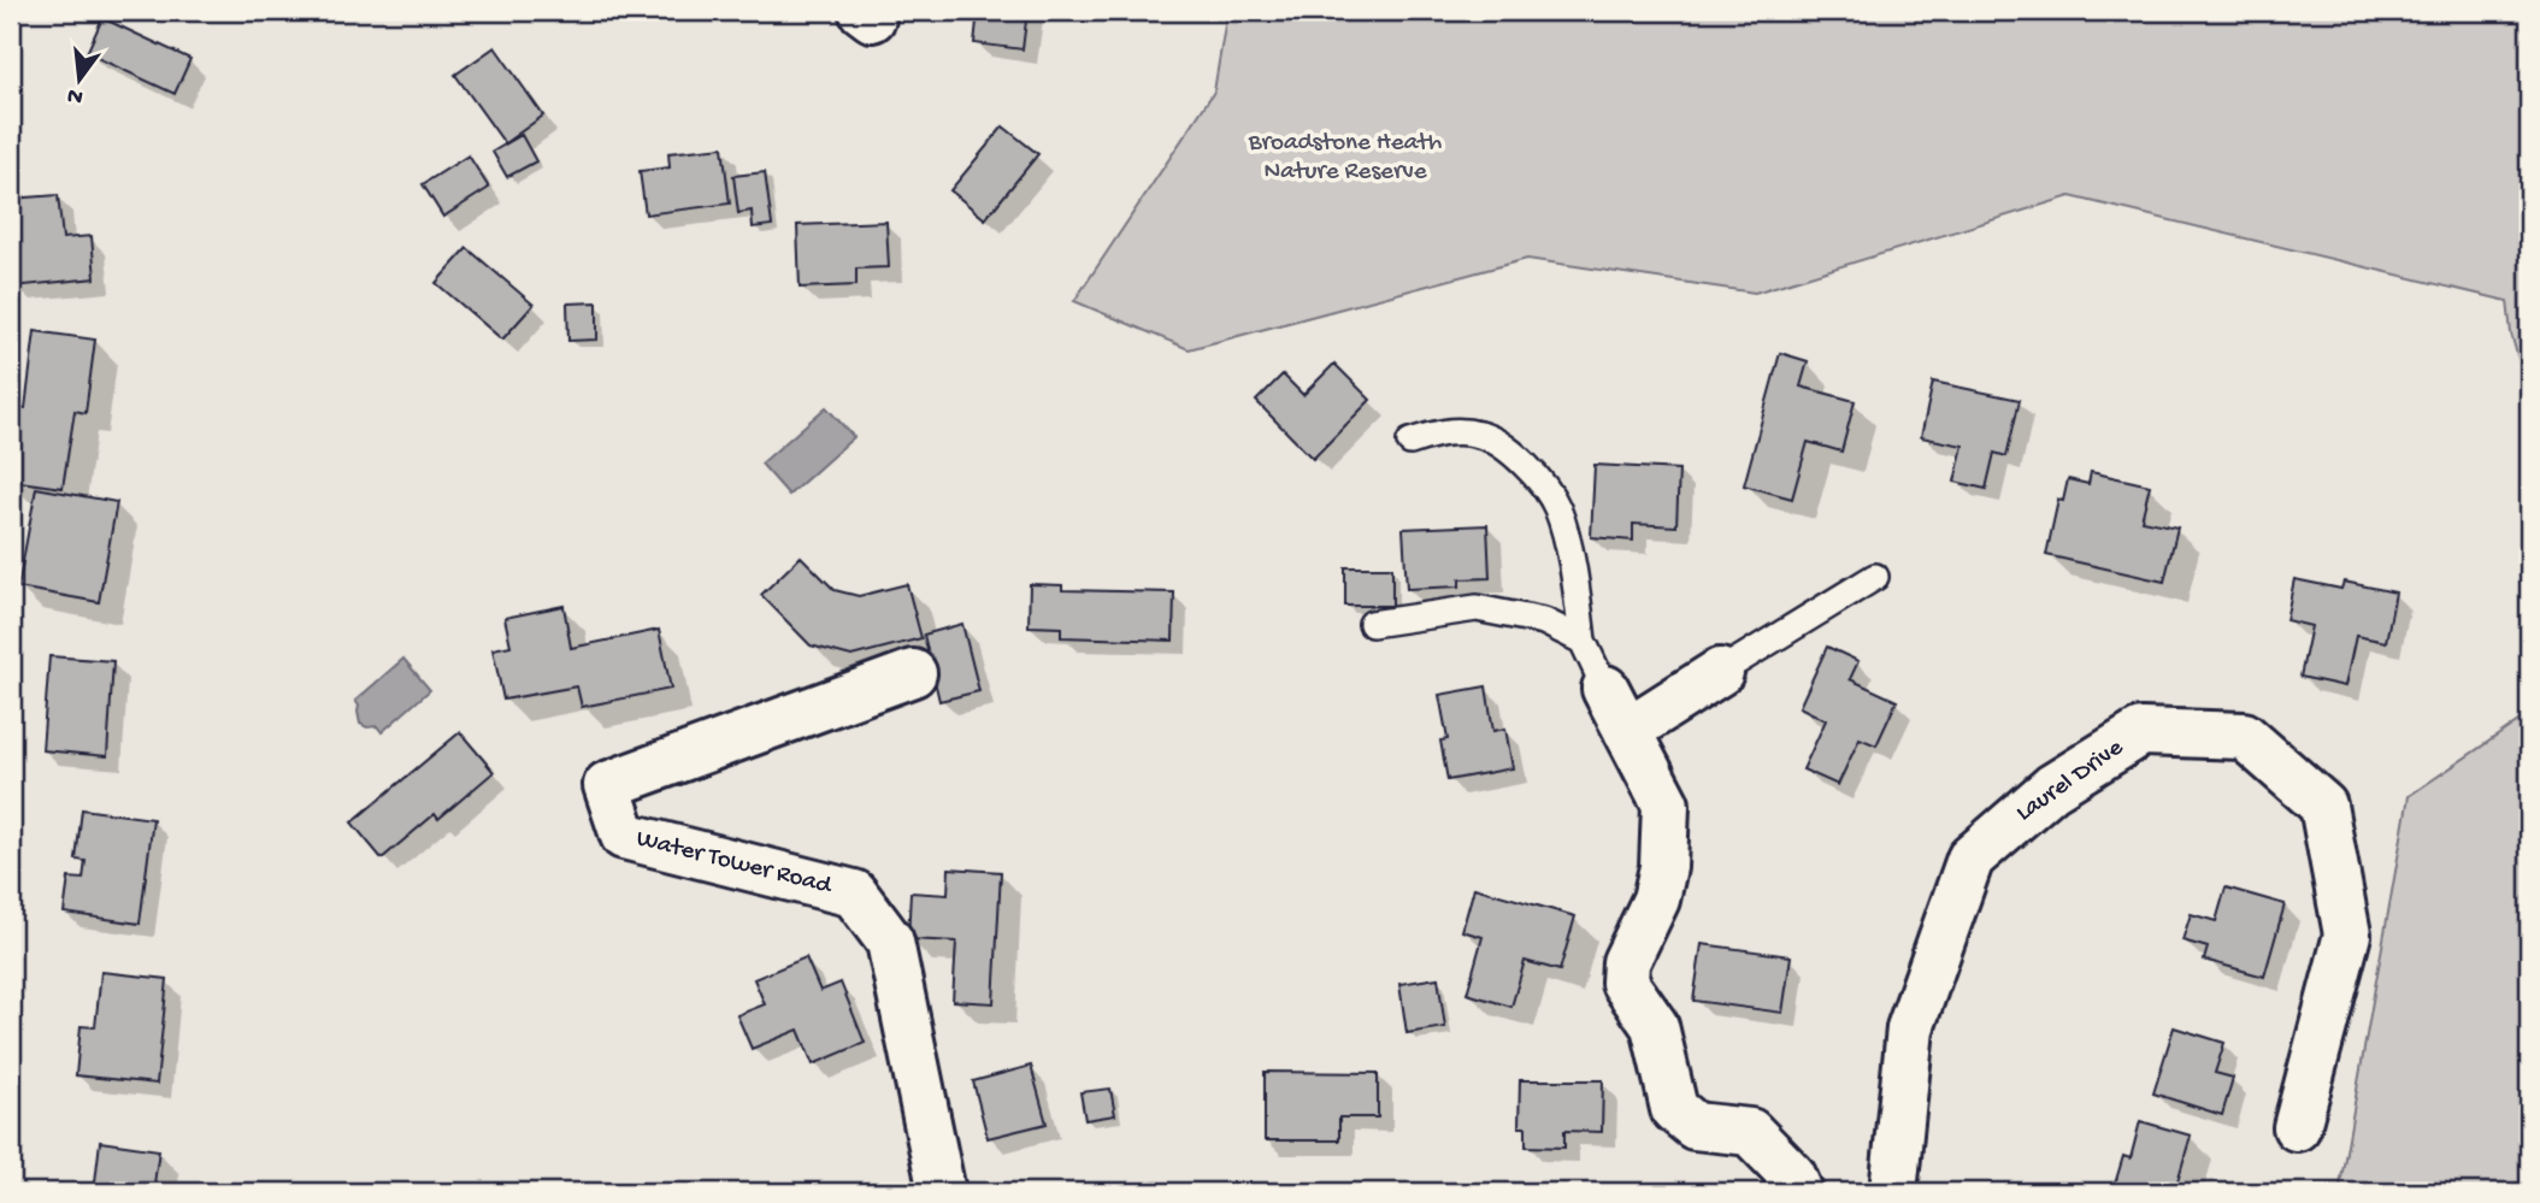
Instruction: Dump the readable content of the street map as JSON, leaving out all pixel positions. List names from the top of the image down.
{
  "streets": {
    "street": ["Laurel Drive", "Water Tower Road"]
  },
  "parks": ["Broadstone Heath Nature Reserve"],
  "north": "bottom"
}
